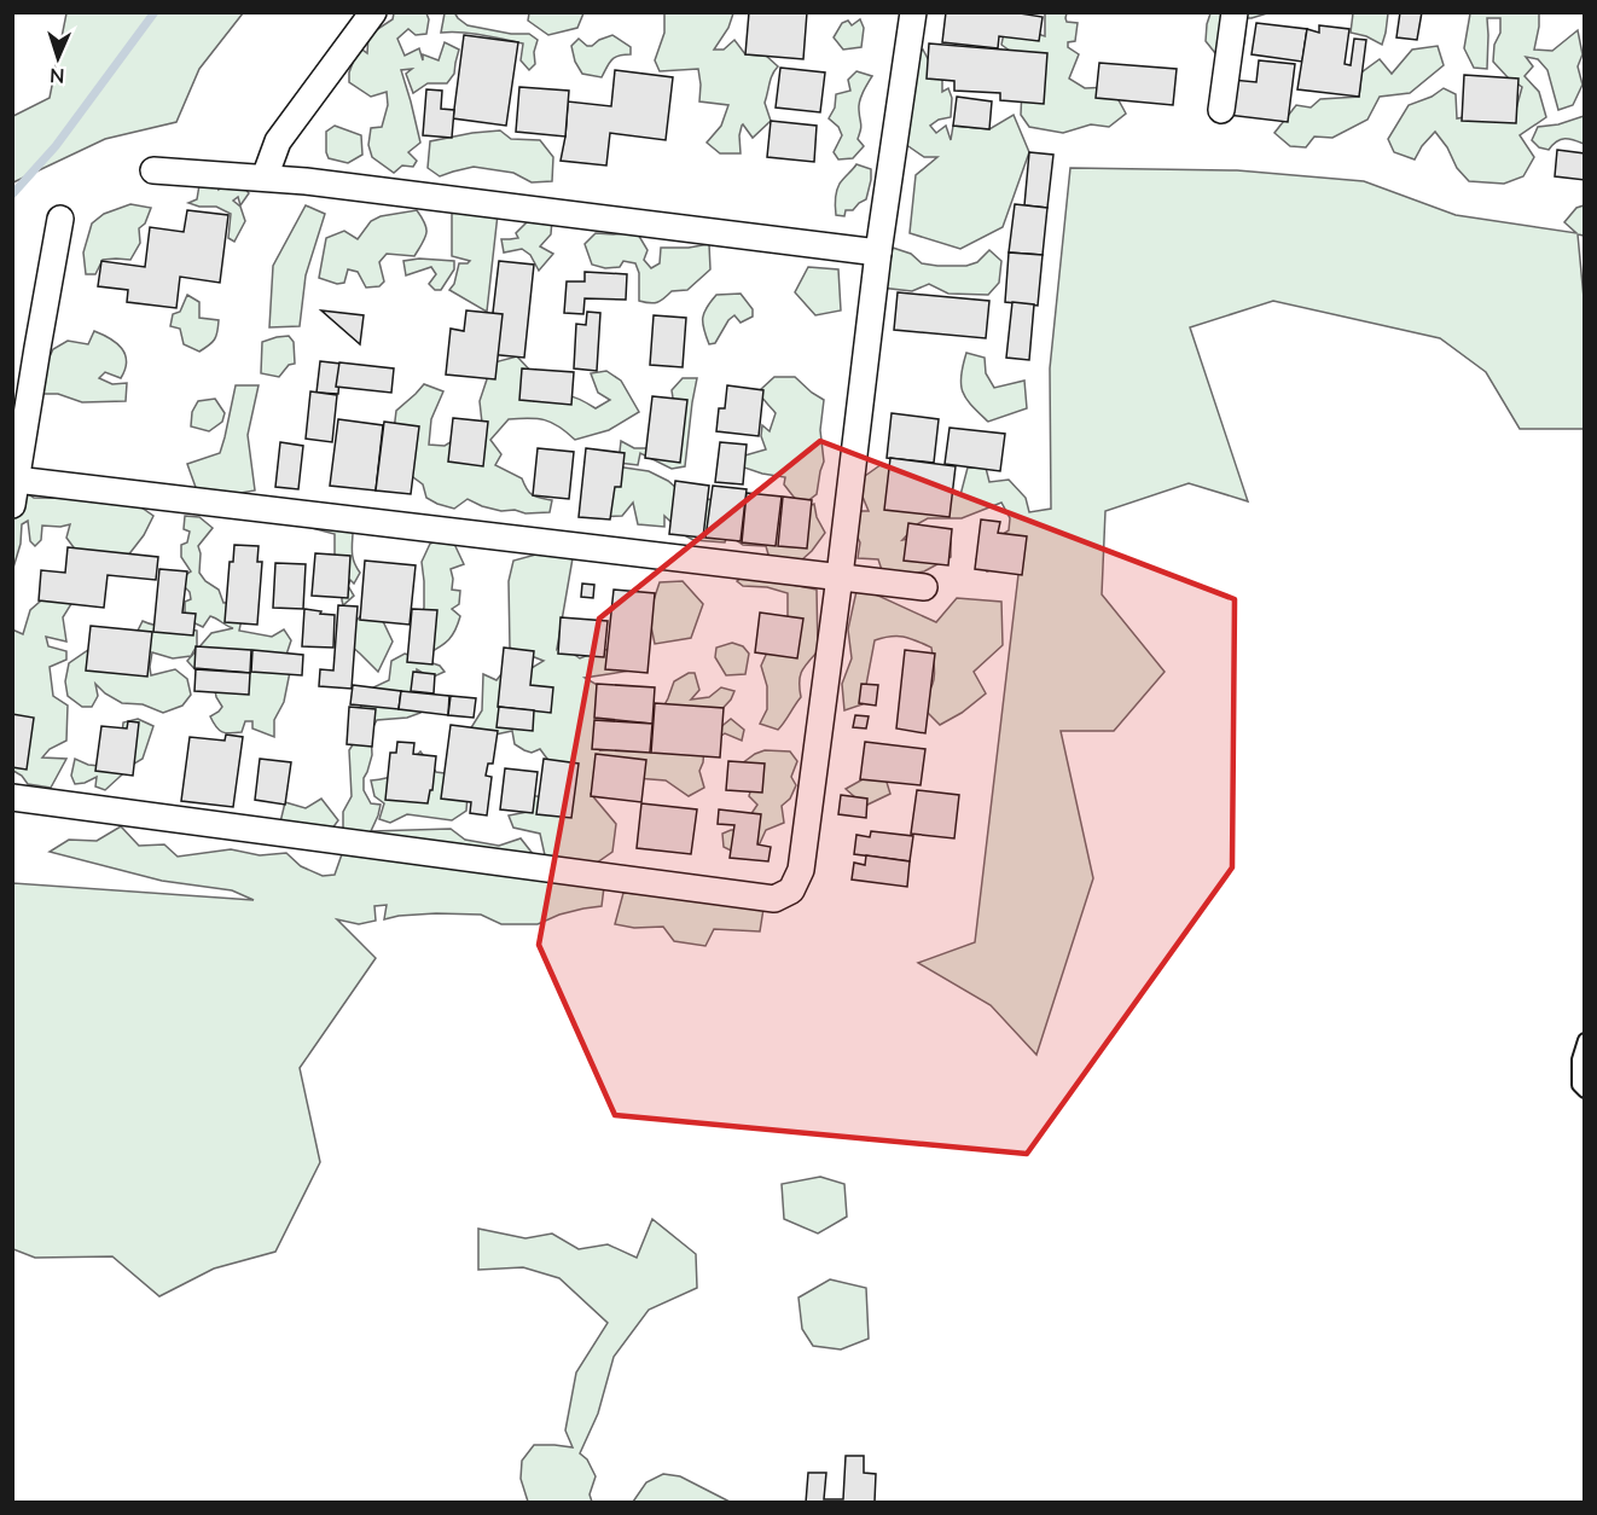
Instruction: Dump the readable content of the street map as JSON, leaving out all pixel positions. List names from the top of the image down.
{
  "north": "bottom"
}
